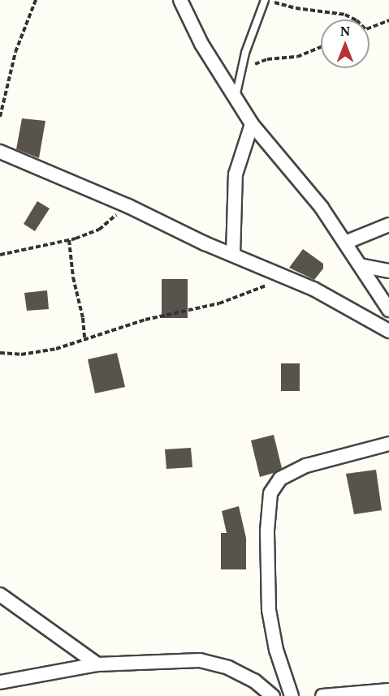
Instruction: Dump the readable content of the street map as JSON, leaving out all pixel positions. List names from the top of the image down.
{
  "north": "top"
}
